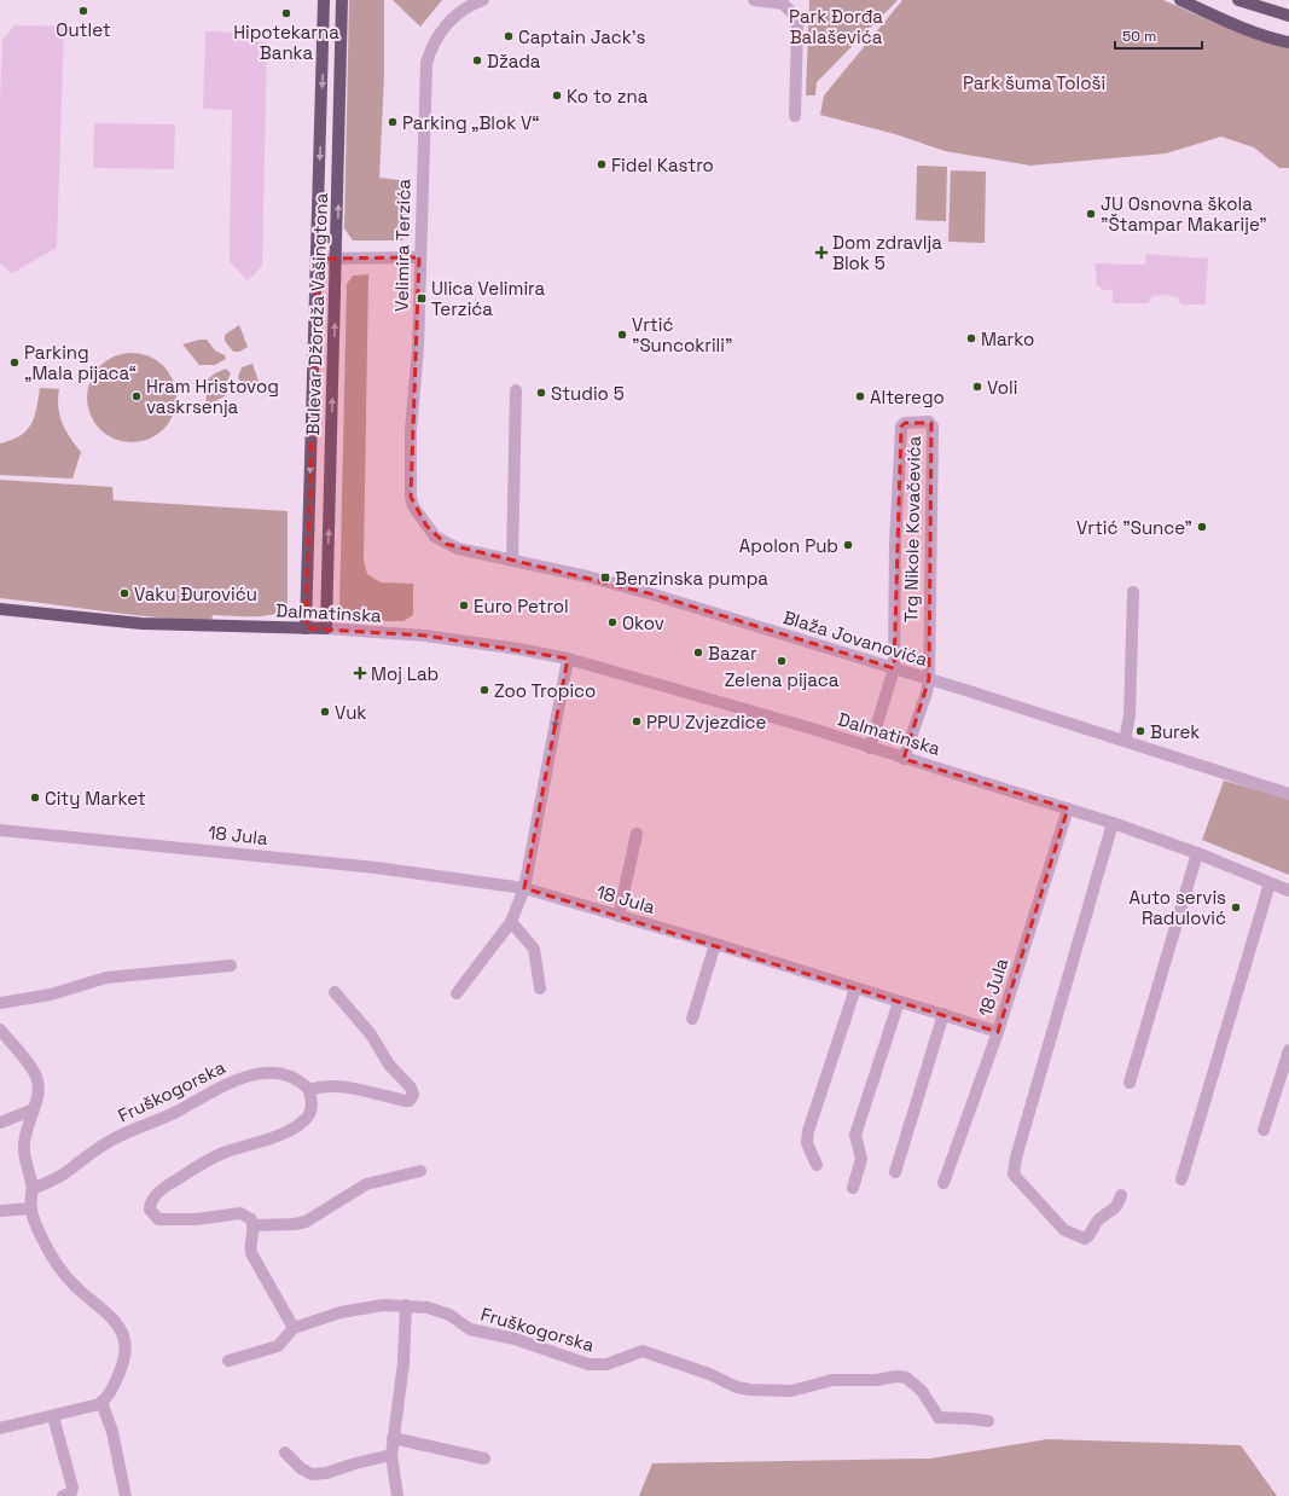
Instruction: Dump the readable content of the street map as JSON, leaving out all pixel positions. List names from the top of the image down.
{
  "streets": {
    "main road": ["Bulevar Džordža Vašingtona", "Dalmatinska"],
    "street": [
      "Velimira Terzića",
      "Trg Nikole Kovačevića",
      "Blaža Jovanovića",
      "18 Jula",
      "Fruškogorska"
    ]
  },
  "crossings": [
    ["Velimira Terzića", "Blaža Jovanovića"],
    ["Bulevar Džordža Vašingtona", "Dalmatinska"],
    ["Trg Nikole Kovačevića", "Blaža Jovanovića"],
    ["Dalmatinska", "18 Jula"]
  ],
  "parks": ["Park Đorđa Balaševića", "Park šuma Tološi"],
  "places": {
    "other": [
      "Outlet",
      "Hipotekarna Banka",
      "Captain Jack's",
      "Džada",
      "Ko to zna",
      "Parking „Blok V“",
      "Fidel Kastro",
      "JU Osnovna škola \"Štampar Makarije\"",
      "Vrtić \"Suncokrili\"",
      "Marko",
      "Parking „Mala pijaca“",
      "Voli",
      "Studio 5",
      "Hram Hristovog vaskrsenja",
      "Alterego",
      "Vrtić \"Sunce\"",
      "Apolon Pub",
      "Vaku Đuroviću",
      "Euro Petrol",
      "Okov",
      "Bazar",
      "Zelena pijaca",
      "Zoo Tropico",
      "Vuk",
      "PPU Zvjezdice",
      "Burek",
      "City Market",
      "Auto servis Radulović"
    ],
    "health": ["Dom zdravlja Blok 5", "Moj Lab"],
    "transit": ["Ulica Velimira Terzića", "Benzinska pumpa"]
  },
  "scale_bar": "50 m"
}
